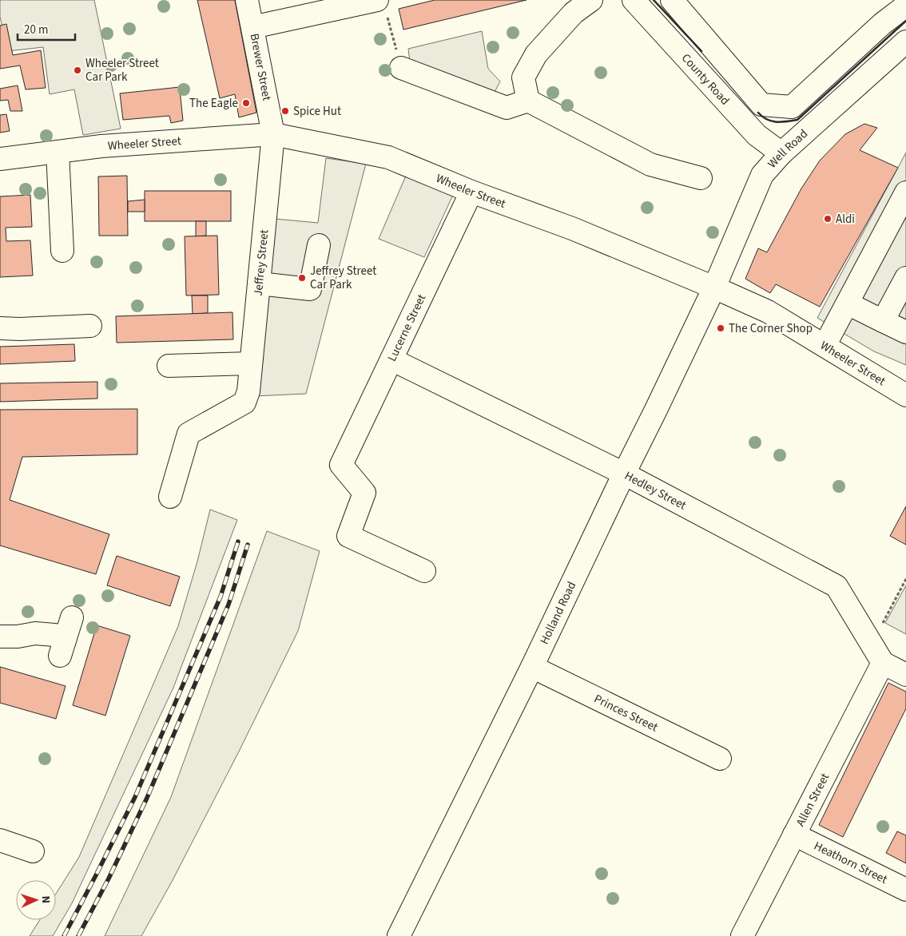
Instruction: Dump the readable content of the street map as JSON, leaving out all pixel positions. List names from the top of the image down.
{
  "streets": {
    "street": [
      "Brewer Street",
      "County Road",
      "Wheeler Street",
      "Well Road",
      "Jeffrey Street",
      "Lucerne Street",
      "Hedley Street",
      "Holland Road",
      "Princes Street",
      "Allen Street",
      "Heathorn Street"
    ]
  },
  "crossings": [
    ["Brewer Street", "Wheeler Street"],
    ["Brewer Street", "Jeffrey Street"],
    ["County Road", "Well Road"],
    ["Wheeler Street", "Well Road"],
    ["Wheeler Street", "Jeffrey Street"],
    ["Wheeler Street", "Lucerne Street"],
    ["Wheeler Street", "Holland Road"],
    ["Well Road", "Holland Road"],
    ["Lucerne Street", "Hedley Street"],
    ["Hedley Street", "Holland Road"],
    ["Hedley Street", "Allen Street"],
    ["Holland Road", "Princes Street"],
    ["Allen Street", "Heathorn Street"]
  ],
  "places": [
    "Wheeler Street Car Park",
    "The Eagle",
    "Spice Hut",
    "Aldi",
    "Jeffrey Street Car Park",
    "The Corner Shop"
  ],
  "scale_bar": "20 m",
  "north": "right"
}
